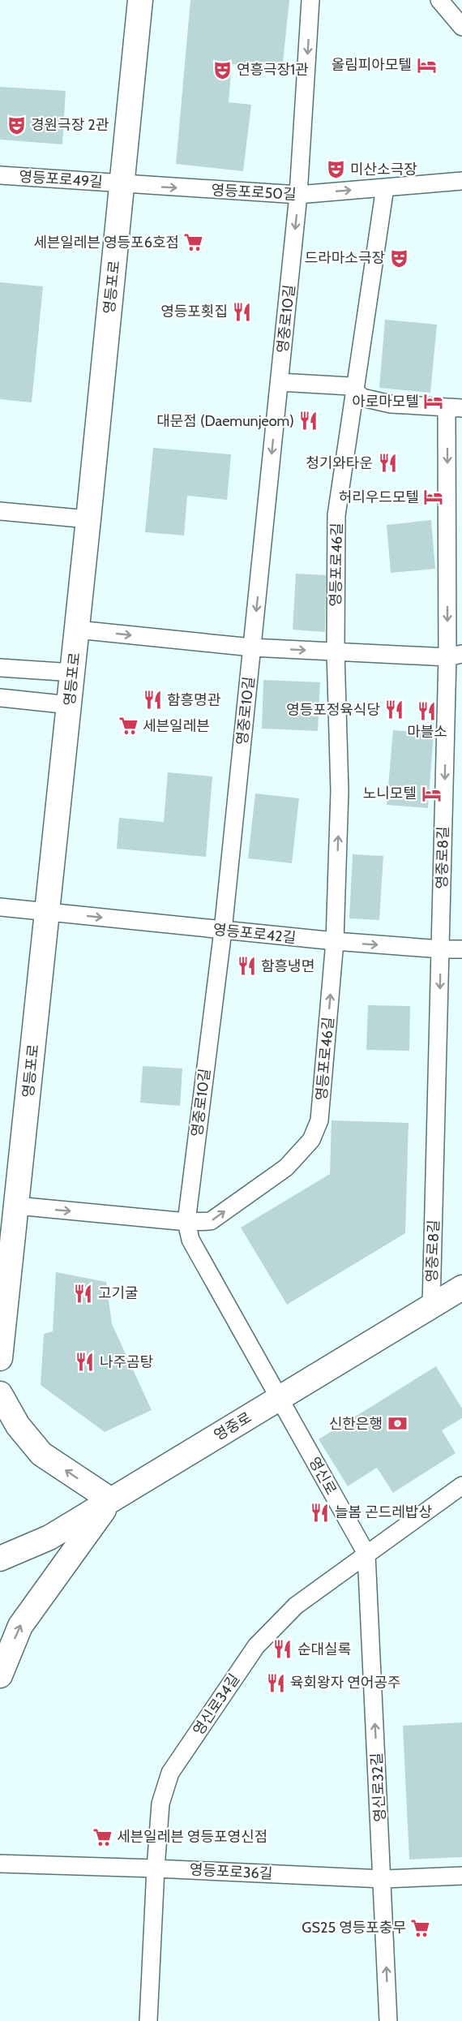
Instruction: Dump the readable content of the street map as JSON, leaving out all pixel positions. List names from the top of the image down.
{
  "streets": {
    "main road": ["영등포로", "영중로"],
    "street": [
      "영등포로49길",
      "영등포로50길",
      "영중로10길",
      "영등포로46길",
      "영중로8길",
      "영등포로42길",
      "영신로",
      "영신로34길",
      "영신로32길",
      "영등포로36길"
    ]
  },
  "crossings": [
    ["영등포로49길", "영등포로50길"],
    ["영등포로49길", "영등포로"],
    ["영등포로50길", "영등포로"],
    ["영등포로50길", "영중로10길"],
    ["영등포로", "영등포로46길"],
    ["영등포로", "영등포로42길"],
    ["영중로10길", "영등포로46길"],
    ["영중로10길", "영등포로42길"],
    ["영중로10길", "영중로"],
    ["영중로10길", "영신로"],
    ["영등포로46길", "영등포로42길"],
    ["영중로8길", "영등포로42길"],
    ["영중로8길", "영중로"],
    ["영중로", "영신로"],
    ["영신로", "영신로34길"],
    ["영신로", "영신로32길"],
    ["영신로34길", "영신로32길"],
    ["영신로34길", "영등포로36길"],
    ["영신로32길", "영등포로36길"]
  ],
  "one_way": [
    "영등포로50길",
    "영중로8길",
    "영등포로42길",
    "영신로32길"
  ],
  "places": {
    "hotel": [
      "올림피아모텔",
      "아로마모텔",
      "허리우드모텔",
      "노니모텔"
    ],
    "theatre": [
      "연흥극장1관",
      "경원극장 2관",
      "미산소극장",
      "드라마소극장"
    ],
    "supermarket": [
      "세븐일레븐 영등포6호점",
      "세븐일레븐",
      "세븐일레븐 영등포영신점",
      "GS25 영등포충무"
    ],
    "restaurant": [
      "영등포횟집",
      "대문점 (Daemunjeom)",
      "청기와타운",
      "함흥명관",
      "영등포정육식당",
      "마블소",
      "함흥냉면",
      "고기굴",
      "나주곰탕",
      "늘봄 곤드레밥상",
      "순대실록",
      "육회왕자 연어공주"
    ],
    "bank": ["신한은행"]
  }
}
